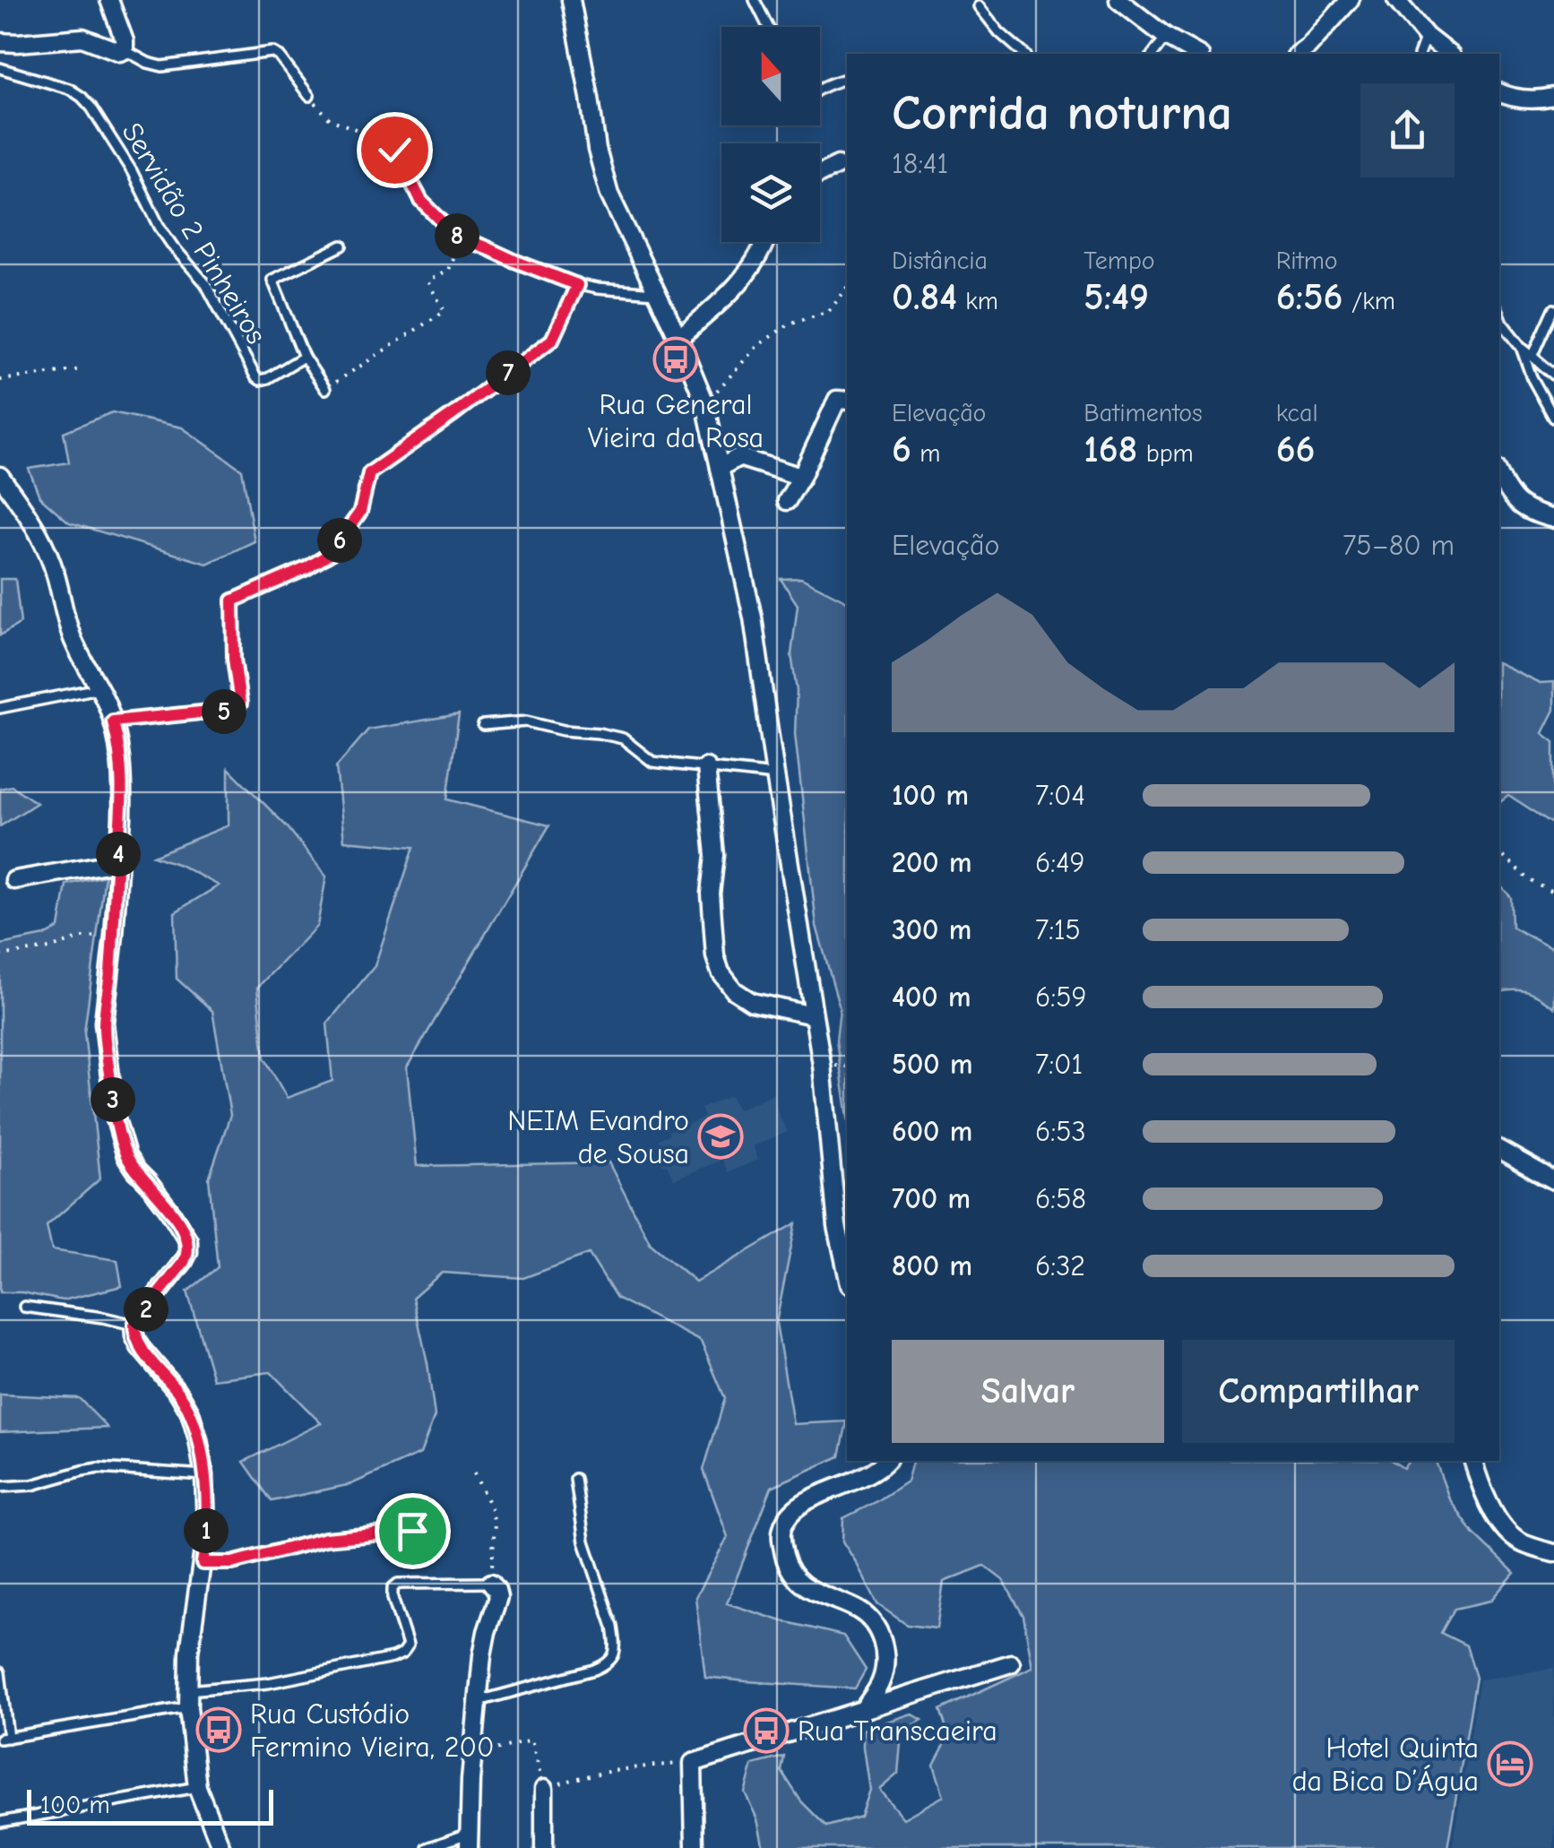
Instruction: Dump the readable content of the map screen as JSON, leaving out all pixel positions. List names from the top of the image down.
{
  "streets": {
    "lane": ["Servidão 2 Pinheiros"]
  },
  "places": {
    "bus stop": ["Rua General Vieira da Rosa", "Rua Custódio Fermino Vieira, 200", "Rua Transcaeira"],
    "school or university": ["NEIM Evandro de Sousa"],
    "hotel": ["Hotel Quinta da Bica D’Água"]
  },
  "scale_bar": "100 m",
  "north": "top",
  "page": {
    "heading": ["Corrida noturna", "18:41"],
    "stats": [
      ["Distância", "0.84 km"],
      ["Tempo", "5:49"],
      ["Ritmo", "6:56 /km"],
      ["Elevação", "6 m"],
      ["Batimentos", "168 bpm"],
      ["kcal", "66"]
    ],
    "pins": [
      "8",
      "7",
      "6",
      "5",
      "4",
      "3",
      "2",
      "1"
    ],
    "chart": ["Elevação", "75–80 m"],
    "list": [
      {
        "name": "100 m",
        "note": "7:04"
      },
      {
        "name": "200 m",
        "note": "6:49"
      },
      {
        "name": "300 m",
        "note": "7:15"
      },
      {
        "name": "400 m",
        "note": "6:59"
      },
      {
        "name": "500 m",
        "note": "7:01"
      },
      {
        "name": "600 m",
        "note": "6:53"
      },
      {
        "name": "700 m",
        "note": "6:58"
      },
      {
        "name": "800 m",
        "note": "6:32"
      }
    ],
    "buttons": ["Salvar", "Compartilhar"],
    "scale": "100 m"
  }
}
